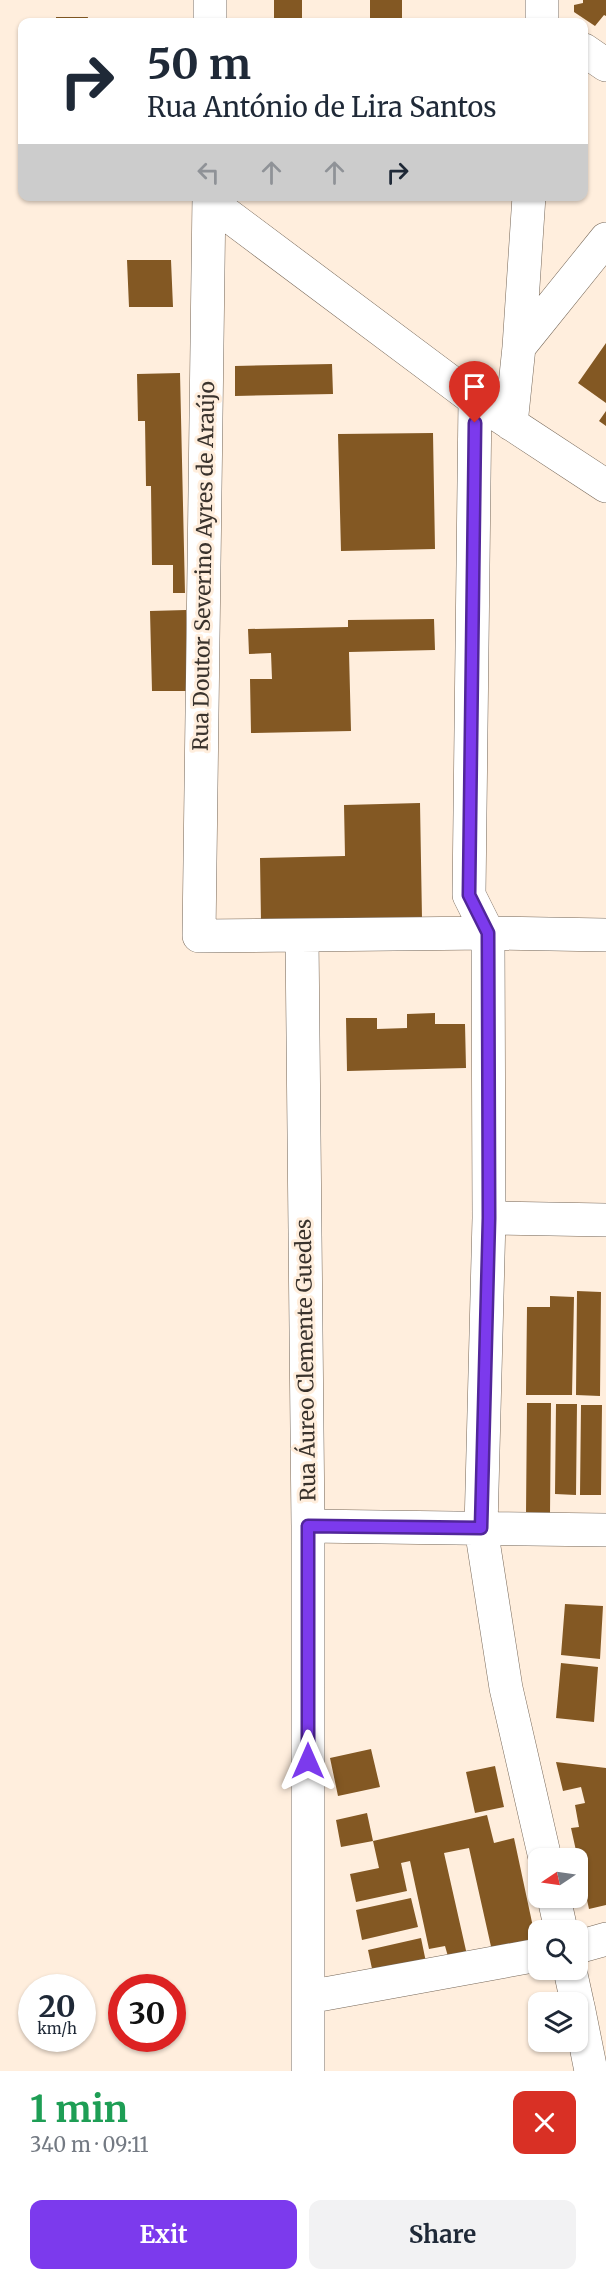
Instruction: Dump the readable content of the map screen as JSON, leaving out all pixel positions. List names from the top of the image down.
{
  "streets": {
    "street": ["Rua Doutor Severino Ayres de Araújo", "Rua Áureo Clemente Guedes"]
  },
  "crossings": [
    ["Rua Doutor Severino Ayres de Araújo", "Rua Áureo Clemente Guedes"]
  ],
  "north": "left",
  "page": {
    "turn": ["50 m", "Rua António de Lira Santos"],
    "speed": "20 km/h",
    "limit": "30",
    "heading": ["1 min", "340 m · 09:11"],
    "buttons": ["Exit", "Share"]
  }
}
